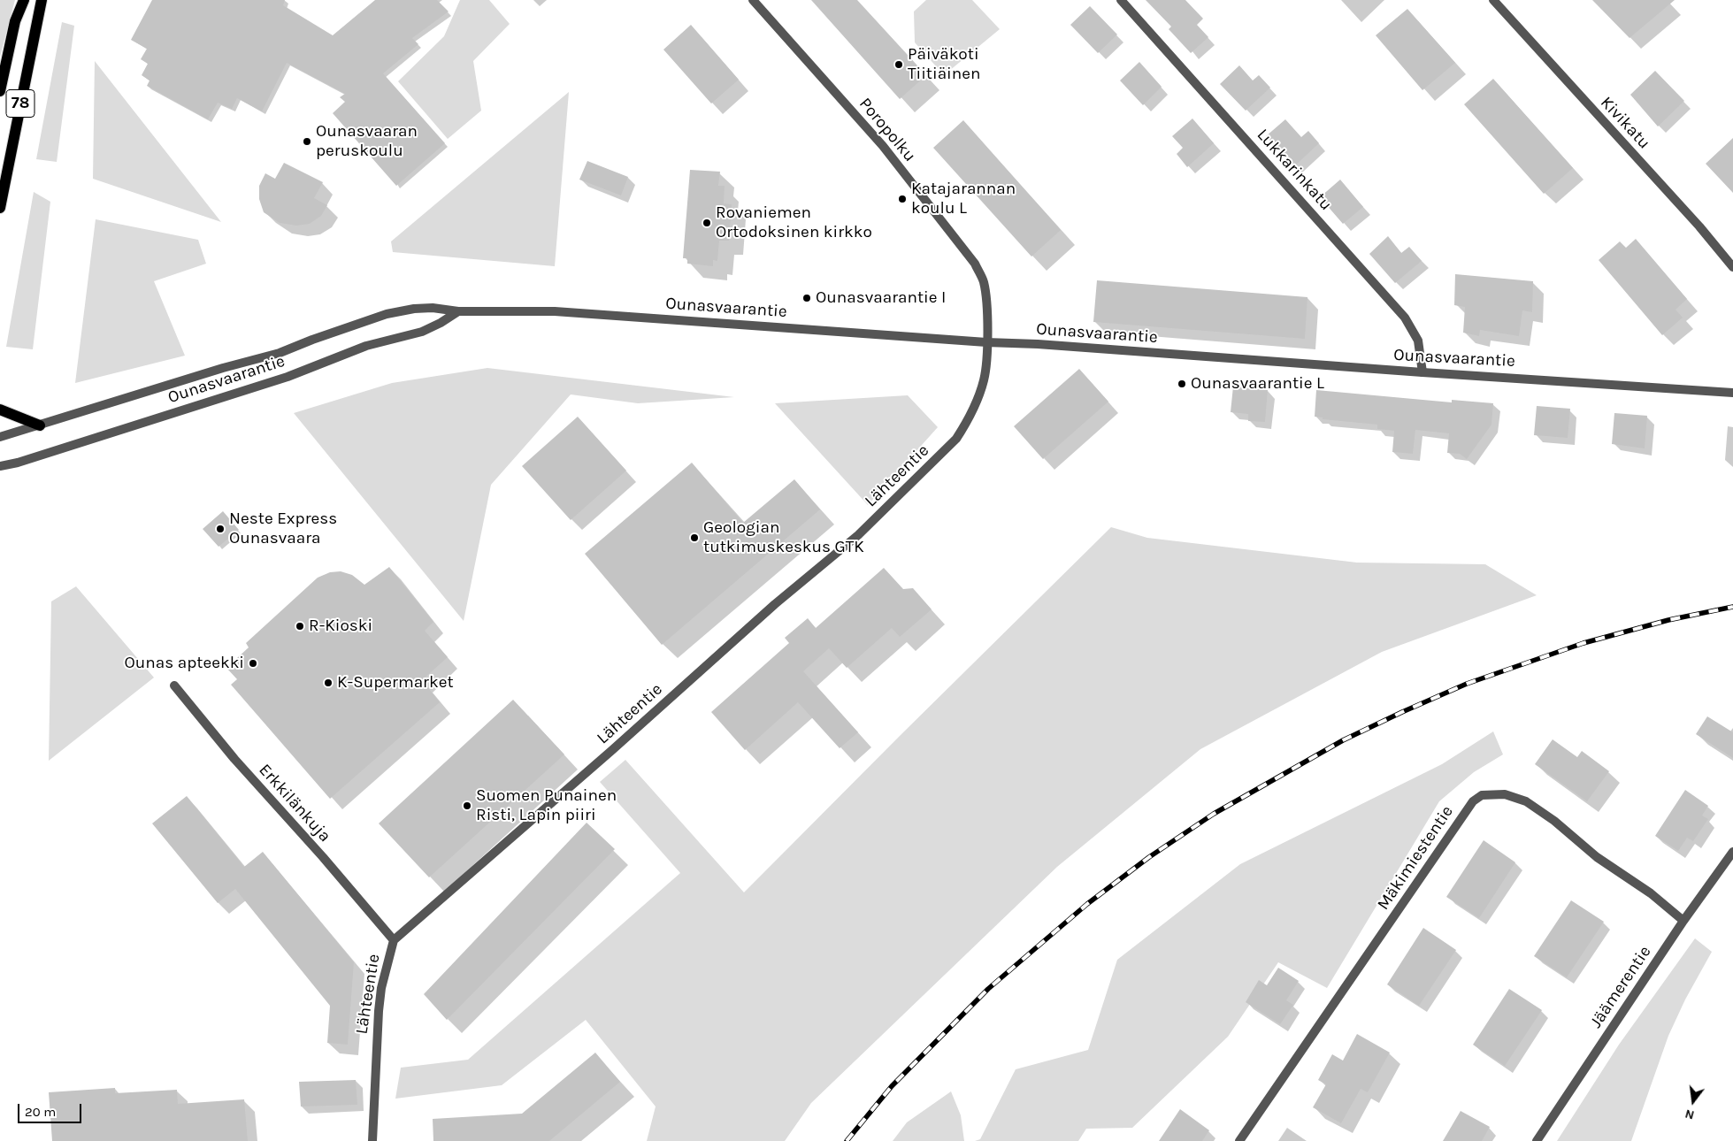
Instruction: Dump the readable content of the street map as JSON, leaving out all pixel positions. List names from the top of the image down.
{
  "streets": {
    "main road": ["78"],
    "street": [
      "Kivikatu",
      "Poropolku",
      "Lukkarinkatu",
      "Ounasvaarantie",
      "Lähteentie",
      "Erkkilänkuja",
      "Mäkimiestentie",
      "Jäämerentie"
    ]
  },
  "crossings": [
    ["Poropolku", "Ounasvaarantie"],
    ["Poropolku", "Lähteentie"],
    ["Lukkarinkatu", "Ounasvaarantie"],
    ["Ounasvaarantie", "Lähteentie"],
    ["Lähteentie", "Erkkilänkuja"],
    ["Mäkimiestentie", "Jäämerentie"]
  ],
  "places": [
    "Päiväkoti Tiitiäinen",
    "Ounasvaaran peruskoulu",
    "Katajarannan koulu L",
    "Rovaniemen Ortodoksinen kirkko",
    "Ounasvaarantie I",
    "Ounasvaarantie L",
    "Neste Express Ounasvaara",
    "Geologian tutkimuskeskus GTK",
    "R-Kioski",
    "Ounas apteekki",
    "K-Supermarket",
    "Suomen Punainen Risti, Lapin piiri"
  ],
  "scale_bar": "20 m",
  "north": "bottom"
}
